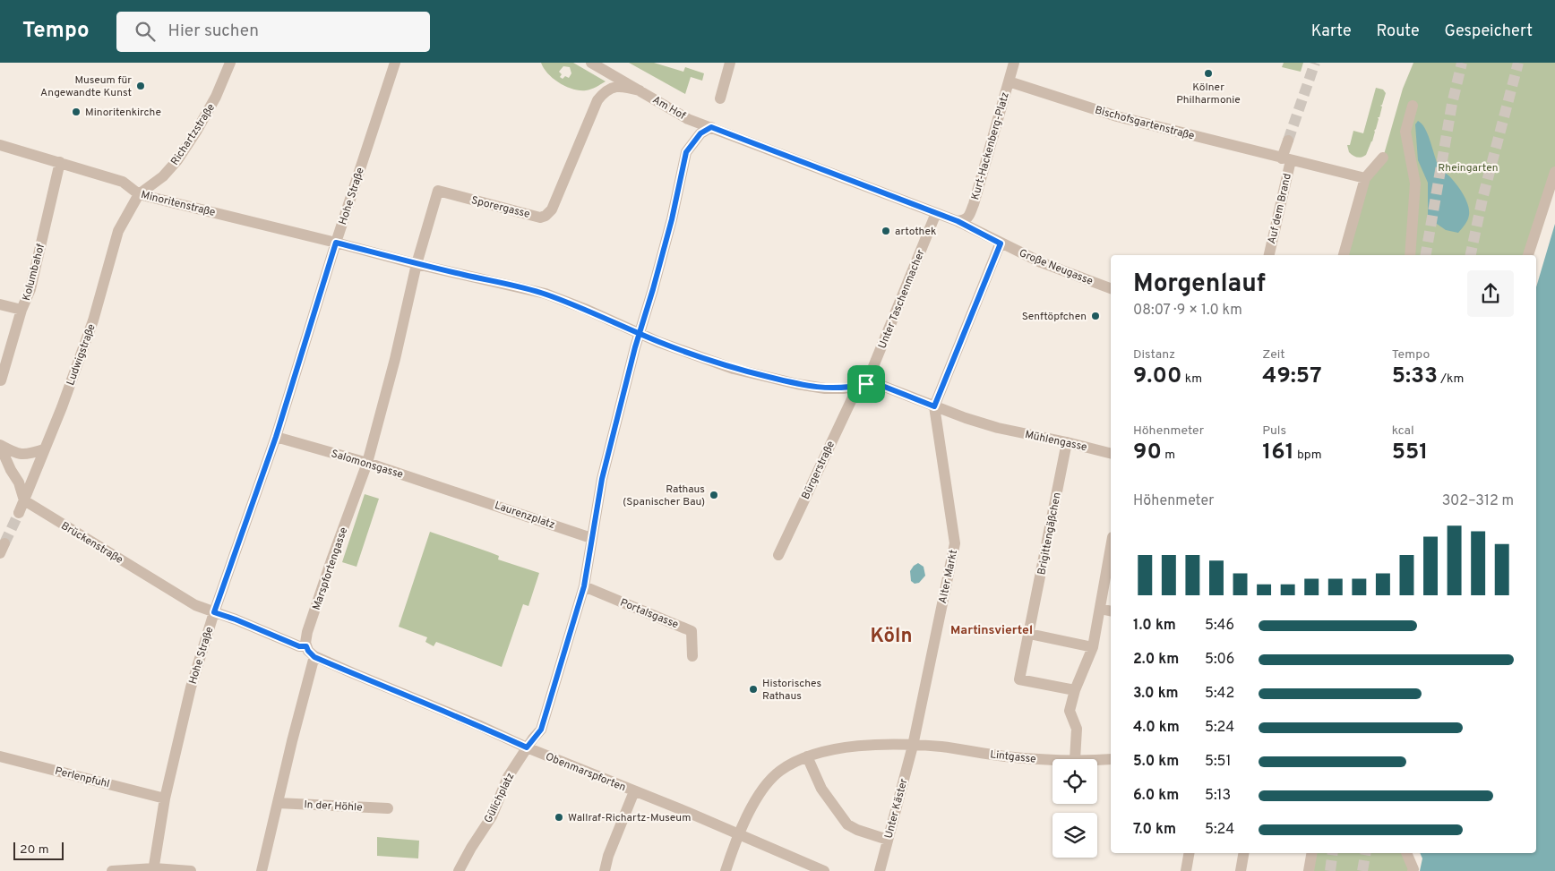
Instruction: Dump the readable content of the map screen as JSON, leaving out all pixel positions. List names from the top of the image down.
{
  "streets": {
    "street": [
      "Am Hof",
      "Bischofsgartenstraße",
      "Richartzstraße",
      "Kurt-Hackenberg-Platz",
      "Hohe Straße",
      "Minoritenstraße",
      "Sporergasse",
      "Auf dem Brand",
      "Große Neugasse",
      "Kolumbahof",
      "Unter Taschenmacher",
      "Ludwigstraße",
      "Mühlengasse",
      "Salomonsgasse",
      "Bürgerstraße",
      "Laurenzplatz",
      "Brigittengäßchen",
      "Brückenstraße",
      "Marspfortengasse",
      "Alter Markt",
      "Portalsgasse",
      "Lintgasse",
      "Obenmarspforten",
      "Perlenpfuhl",
      "Gülichplatz",
      "In der Höhle",
      "Unter Käster"
    ]
  },
  "crossings": [
    ["Am Hof", "Kurt-Hackenberg-Platz"],
    ["Am Hof", "Sporergasse"],
    ["Am Hof", "Große Neugasse"],
    ["Am Hof", "Unter Taschenmacher"],
    ["Am Hof", "Gülichplatz"],
    ["Bischofsgartenstraße", "Kurt-Hackenberg-Platz"],
    ["Bischofsgartenstraße", "Auf dem Brand"],
    ["Richartzstraße", "Minoritenstraße"],
    ["Richartzstraße", "Ludwigstraße"],
    ["Hohe Straße", "Minoritenstraße"],
    ["Hohe Straße", "Salomonsgasse"],
    ["Hohe Straße", "Brückenstraße"],
    ["Hohe Straße", "Perlenpfuhl"],
    ["Minoritenstraße", "Sporergasse"],
    ["Minoritenstraße", "Kolumbahof"],
    ["Minoritenstraße", "Unter Taschenmacher"],
    ["Minoritenstraße", "Ludwigstraße"],
    ["Minoritenstraße", "Bürgerstraße"],
    ["Minoritenstraße", "Marspfortengasse"],
    ["Minoritenstraße", "Gülichplatz"],
    ["Sporergasse", "Marspfortengasse"],
    ["Unter Taschenmacher", "Bürgerstraße"],
    ["Ludwigstraße", "Brückenstraße"],
    ["Mühlengasse", "Brigittengäßchen"],
    ["Mühlengasse", "Alter Markt"],
    ["Salomonsgasse", "Laurenzplatz"],
    ["Salomonsgasse", "Marspfortengasse"],
    ["Laurenzplatz", "Gülichplatz"],
    ["Alter Markt", "Lintgasse"],
    ["Alter Markt", "Unter Käster"],
    ["Portalsgasse", "Gülichplatz"],
    ["Lintgasse", "Unter Käster"],
    ["Obenmarspforten", "Gülichplatz"]
  ],
  "districts": ["Martinsviertel", "Köln"],
  "parks": ["Rheingarten"],
  "places": [
    "Kölner Philharmonie",
    "Museum für Angewandte Kunst",
    "Minoritenkirche",
    "artothek",
    "Senftöpfchen",
    "Rathaus (Spanischer Bau)",
    "Historisches Rathaus",
    "Wallraf-Richartz-Museum"
  ],
  "scale_bar": "20 m",
  "page": {
    "header": "Tempo",
    "search": "Hier suchen",
    "nav": ["Karte", "Route", "Gespeichert"],
    "heading": ["Morgenlauf", "08:07 · 9 × 1.0 km"],
    "stats": [
      ["Distanz", "9.00 km"],
      ["Zeit", "49:57"],
      ["Tempo", "5:33 /km"],
      ["Höhenmeter", "90 m"],
      ["Puls", "161 bpm"],
      ["kcal", "551"]
    ],
    "chart": ["Höhenmeter", "302–312 m"],
    "list": [
      {
        "name": "1.0 km",
        "note": "5:46"
      },
      {
        "name": "2.0 km",
        "note": "5:06"
      },
      {
        "name": "3.0 km",
        "note": "5:42"
      },
      {
        "name": "4.0 km",
        "note": "5:24"
      },
      {
        "name": "5.0 km",
        "note": "5:51"
      },
      {
        "name": "6.0 km",
        "note": "5:13"
      },
      {
        "name": "7.0 km",
        "note": "5:24"
      }
    ],
    "scale": "20 m"
  }
}
